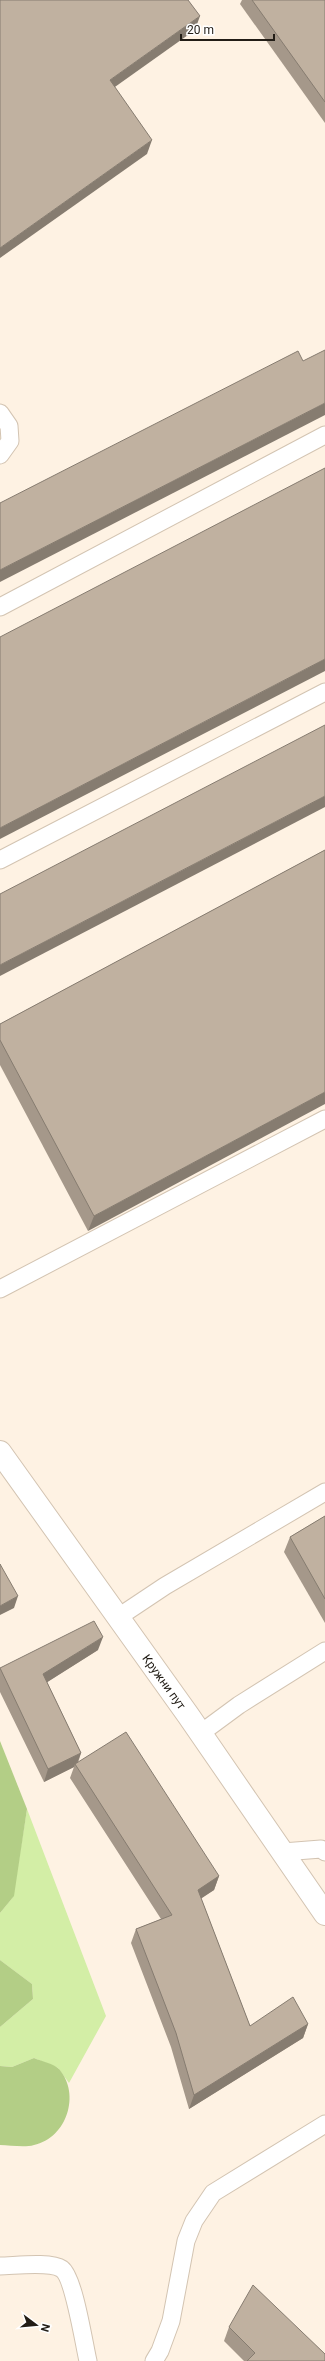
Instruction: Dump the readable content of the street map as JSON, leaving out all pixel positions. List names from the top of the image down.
{
  "streets": {
    "main road": ["Кружни пут"]
  },
  "scale_bar": "20 m",
  "north": "right"
}
